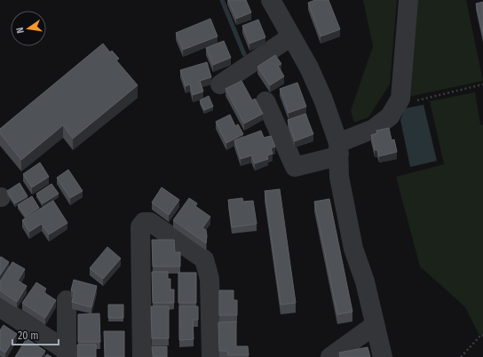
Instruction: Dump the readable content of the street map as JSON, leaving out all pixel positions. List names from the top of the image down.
{
  "scale_bar": "20 m",
  "north": "left"
}
